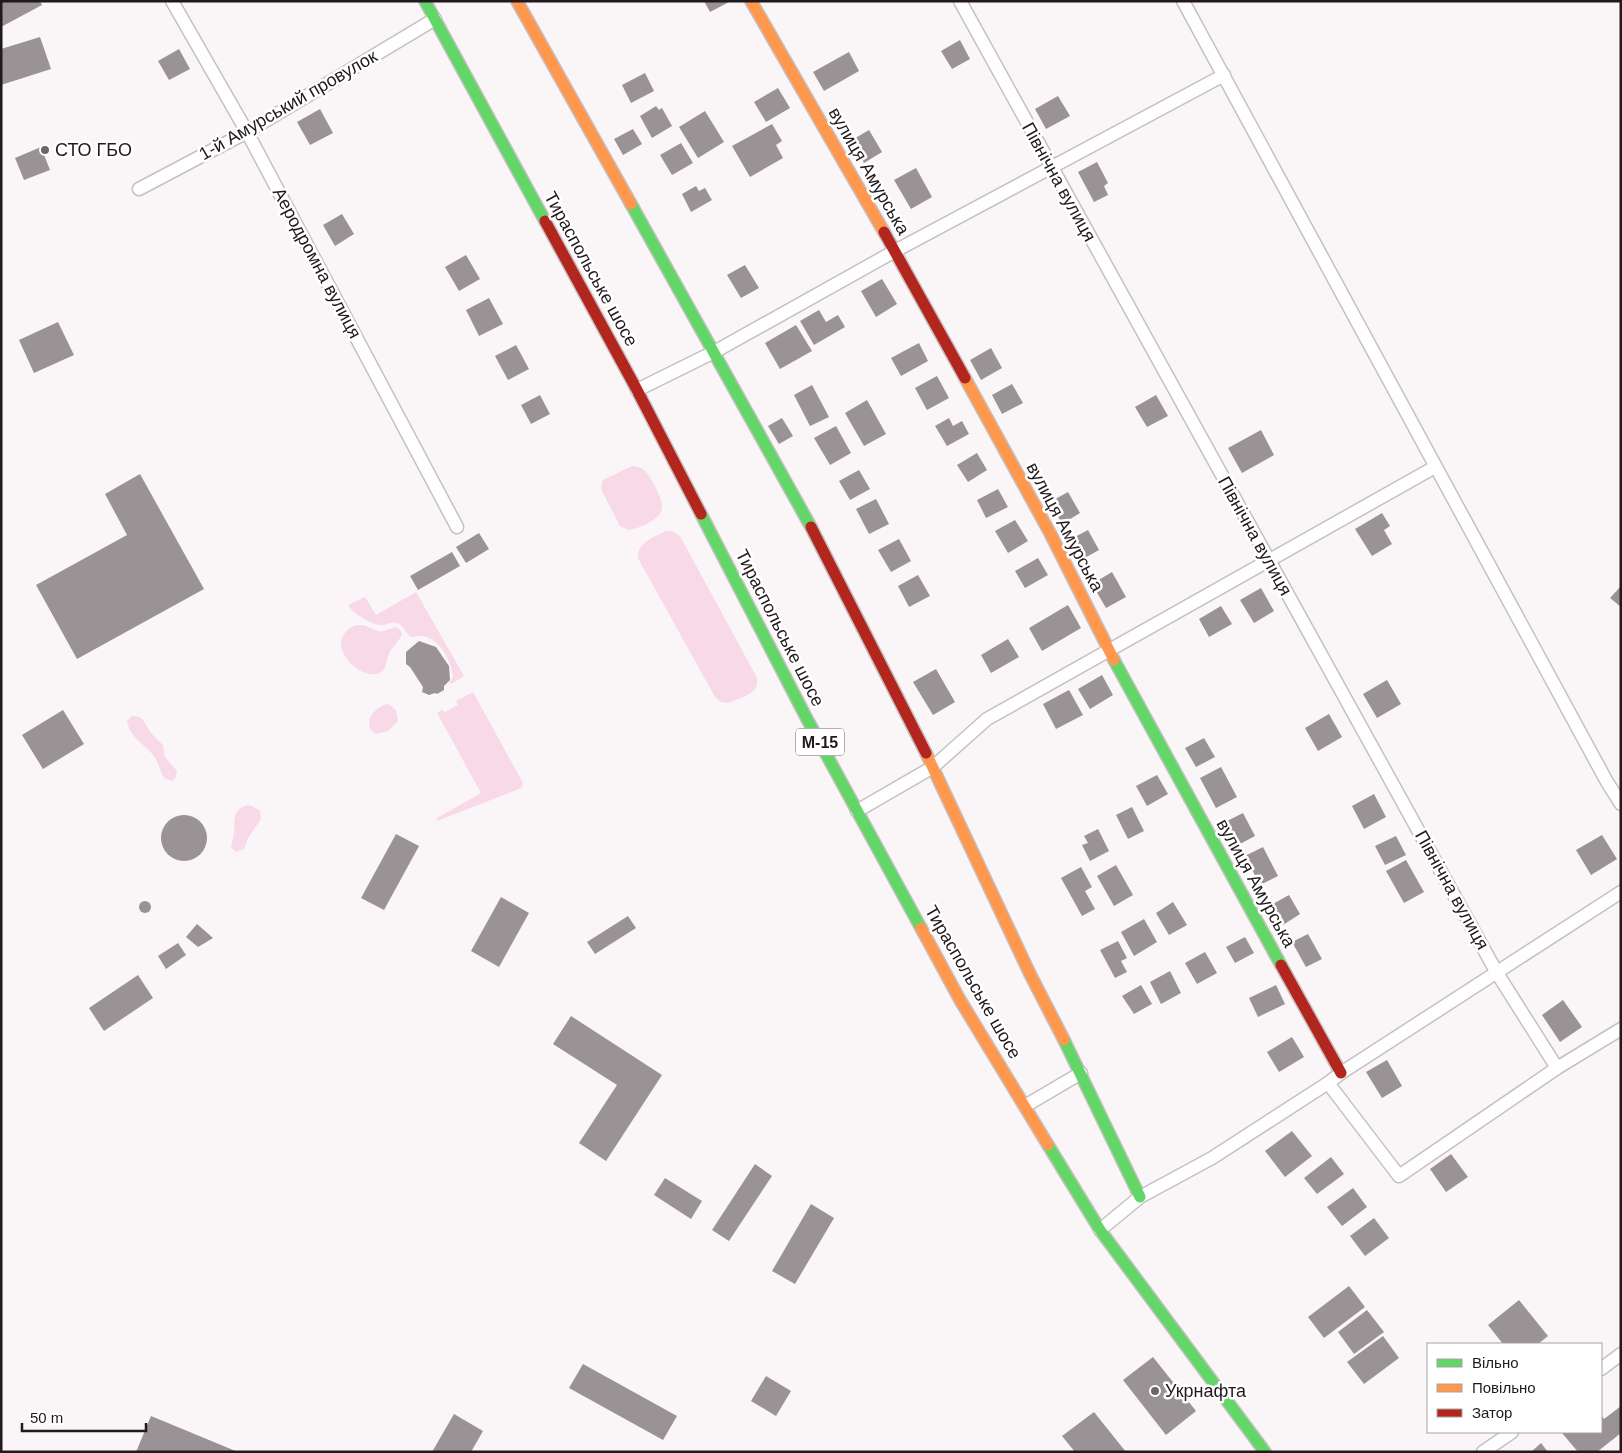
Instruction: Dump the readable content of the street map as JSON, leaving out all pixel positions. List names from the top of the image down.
{
  "streets": {
    "street": [
      "1-й Амурський провулок",
      "вулиця Амурська",
      "Північна вулиця",
      "Аеродромна вулиця",
      "Тираспольське шосе",
      "М-15"
    ]
  },
  "crossings": [
    ["1-й Амурський провулок", "Аеродромна вулиця"],
    ["1-й Амурський провулок", "Тираспольське шосе"]
  ],
  "places": ["СТО ГБО", "Укрнафта"],
  "legend": ["Вільно", "Повільно", "Затор"],
  "scale_bar": "50 m"
}
